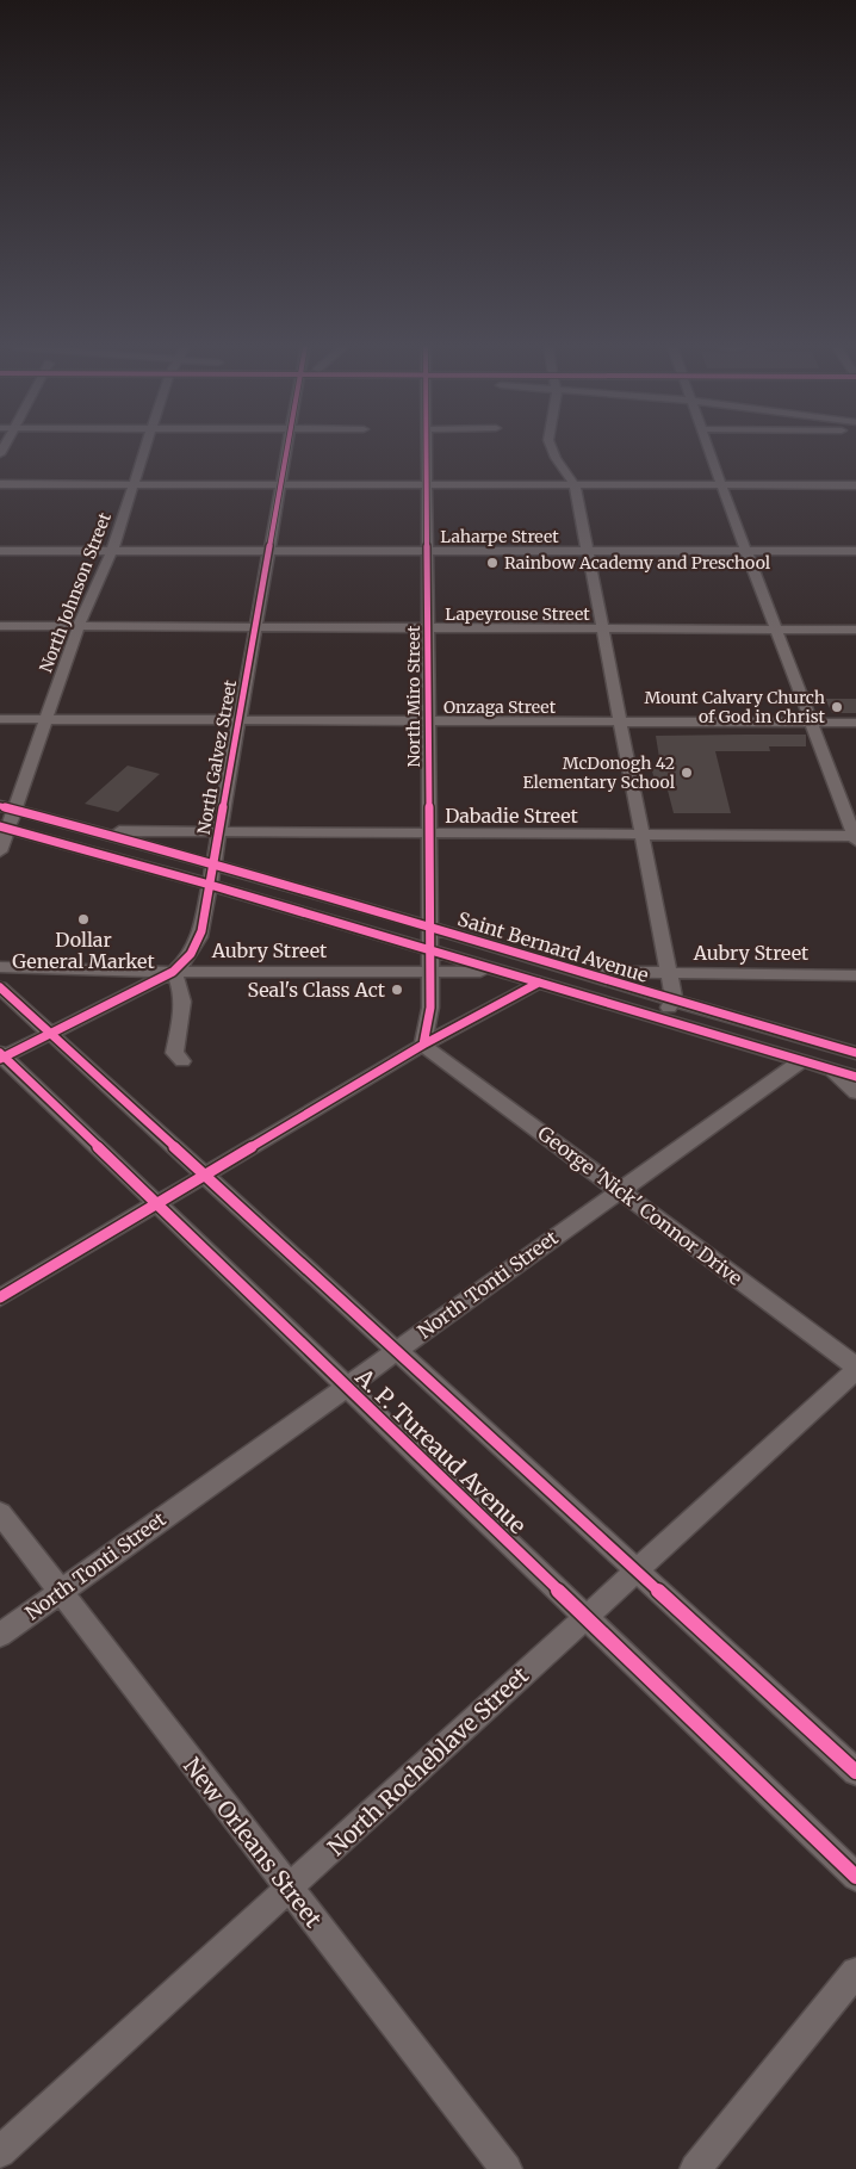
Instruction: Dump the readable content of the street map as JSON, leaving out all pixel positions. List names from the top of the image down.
{
  "streets": {
    "street": [
      "Laharpe Street",
      "North Johnson Street",
      "Lapeyrouse Street",
      "North Miro Street",
      "Onzaga Street",
      "North Galvez Street",
      "Dabadie Street",
      "Saint Bernard Avenue",
      "Aubry Street",
      "George 'Nick' Connor Drive",
      "North Tonti Street",
      "A. P. Tureaud Avenue",
      "North Rocheblave Street",
      "New Orleans Street"
    ]
  },
  "crossings": [
    ["Laharpe Street", "North Johnson Street"],
    ["Laharpe Street", "North Miro Street"],
    ["Laharpe Street", "North Galvez Street"],
    ["North Johnson Street", "Lapeyrouse Street"],
    ["North Johnson Street", "Onzaga Street"],
    ["North Johnson Street", "Saint Bernard Avenue"],
    ["Lapeyrouse Street", "North Miro Street"],
    ["Lapeyrouse Street", "North Galvez Street"],
    ["North Miro Street", "Onzaga Street"],
    ["North Miro Street", "Dabadie Street"],
    ["North Miro Street", "Saint Bernard Avenue"],
    ["North Miro Street", "Aubry Street"],
    ["North Miro Street", "George 'Nick' Connor Drive"],
    ["Onzaga Street", "North Galvez Street"],
    ["North Galvez Street", "Dabadie Street"],
    ["North Galvez Street", "Saint Bernard Avenue"],
    ["North Galvez Street", "Aubry Street"],
    ["North Galvez Street", "A. P. Tureaud Avenue"],
    ["Dabadie Street", "Saint Bernard Avenue"],
    ["Saint Bernard Avenue", "Aubry Street"],
    ["Saint Bernard Avenue", "North Tonti Street"],
    ["George 'Nick' Connor Drive", "North Tonti Street"],
    ["George 'Nick' Connor Drive", "North Rocheblave Street"],
    ["North Tonti Street", "A. P. Tureaud Avenue"],
    ["North Tonti Street", "New Orleans Street"],
    ["A. P. Tureaud Avenue", "North Rocheblave Street"],
    ["North Rocheblave Street", "New Orleans Street"]
  ],
  "places": [
    "Rainbow Academy and Preschool",
    "Mount Calvary Church of God in Christ",
    "McDonogh 42 Elementary School",
    "Dollar General Market",
    "Seal's Class Act"
  ]
}
